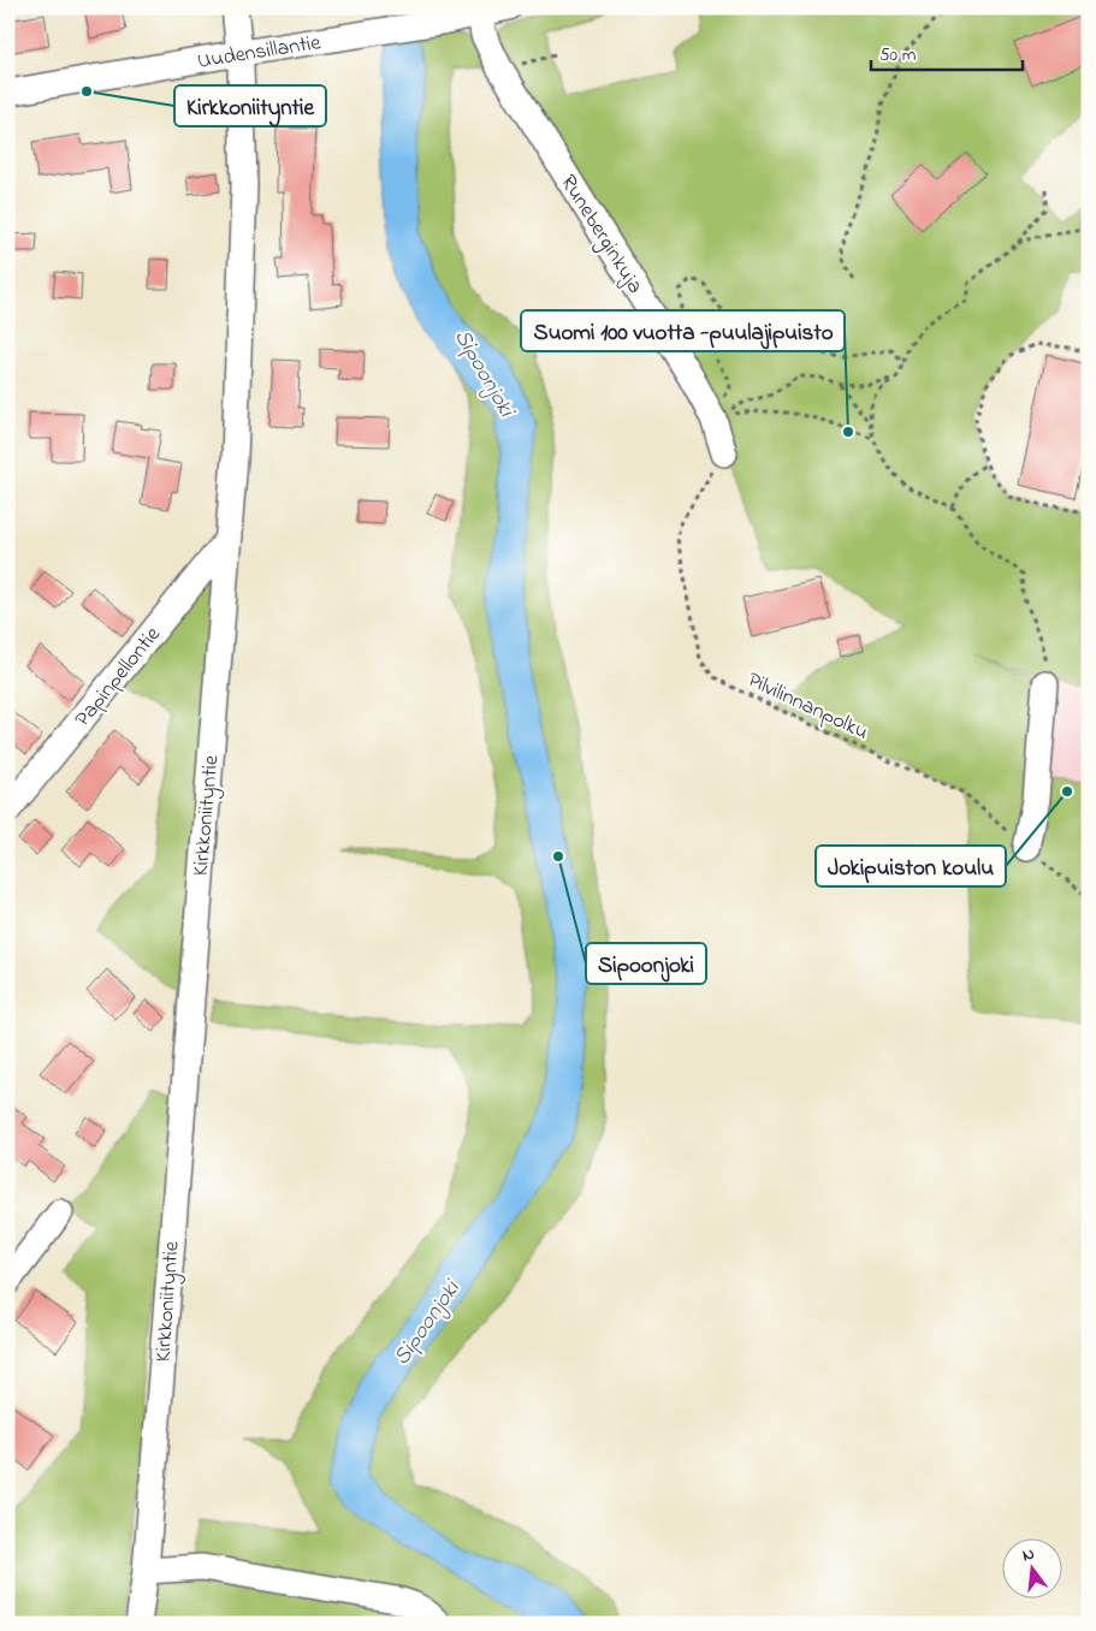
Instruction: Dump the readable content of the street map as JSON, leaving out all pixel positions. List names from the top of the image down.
{
  "streets": {
    "street": [
      "Uudensillantie",
      "Runeberginkuja",
      "Papinpellontie",
      "Kirkkoniityntie"
    ],
    "path": ["Pilvilinnanpolku"]
  },
  "crossings": [
    ["Uudensillantie", "Runeberginkuja"],
    ["Uudensillantie", "Kirkkoniityntie"],
    ["Runeberginkuja", "Pilvilinnanpolku"],
    ["Papinpellontie", "Kirkkoniityntie"]
  ],
  "water": ["Sipoonjoki"],
  "places": [
    "Kirkkoniityntie",
    "Suomi 100 vuotta -puulajipuisto",
    "Jokipuiston koulu",
    "Sipoonjoki"
  ],
  "scale_bar": "50 m",
  "north": "top"
}
